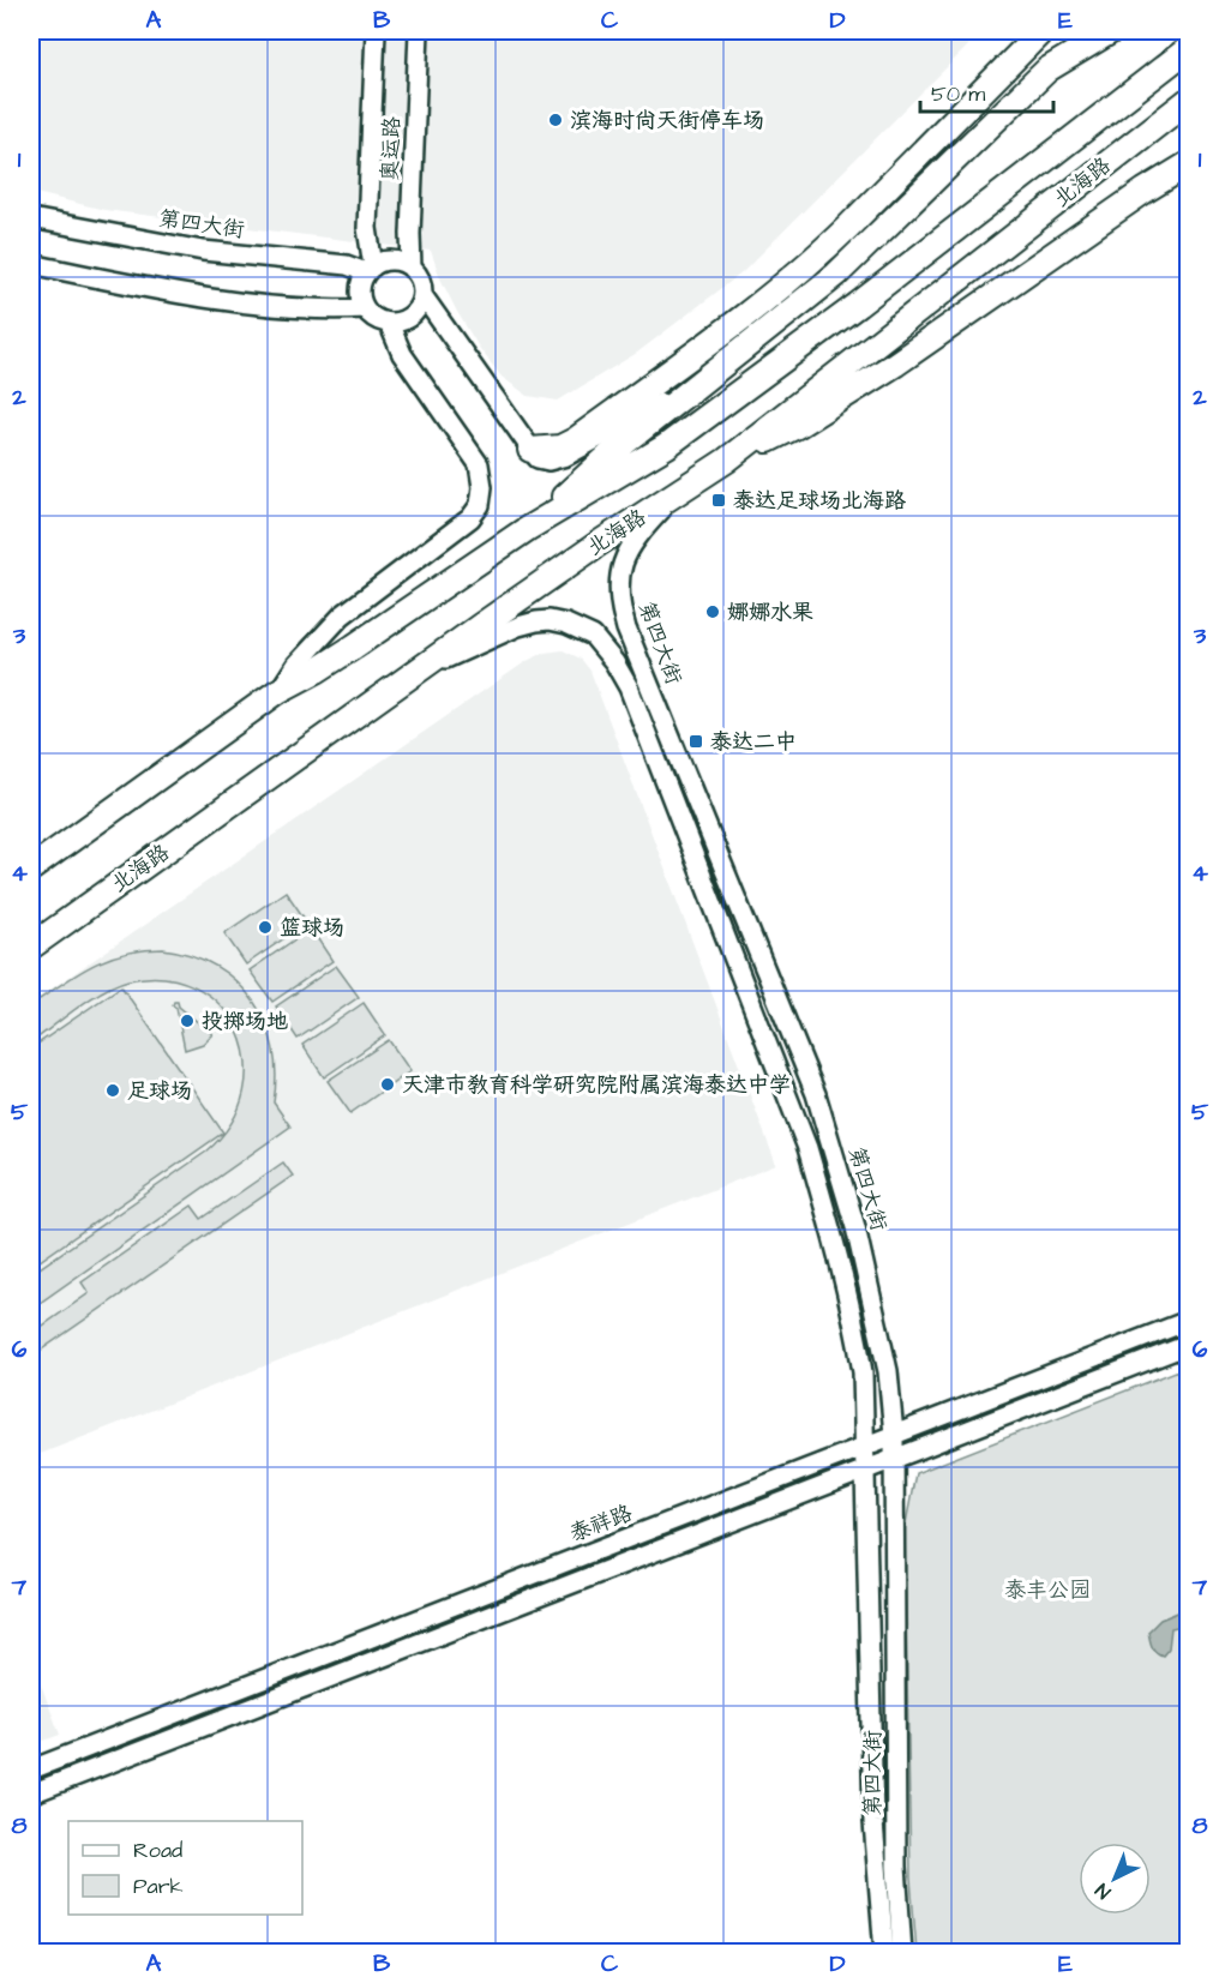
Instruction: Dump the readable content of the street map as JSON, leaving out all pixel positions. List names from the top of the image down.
{
  "streets": {
    "main road": ["北海路"],
    "street": ["奥运路", "第四大街", "泰祥路"]
  },
  "crossings": [
    ["奥运路", "第四大街"],
    ["北海路", "第四大街"],
    ["第四大街", "泰祥路"]
  ],
  "parks": ["泰丰公园"],
  "places": {
    "other": [
      "滨海时尚天街停车场",
      "娜娜水果",
      "篮球场",
      "投掷场地",
      "天津市教育科学研究院附属滨海泰达中学",
      "足球场"
    ],
    "transit": ["泰达足球场北海路", "泰达二中"]
  },
  "legend": ["Road", "Park"],
  "scale_bar": "50 m",
  "north": "bottom left",
  "grid": {
    "columns": [
      "A",
      "B",
      "C",
      "D",
      "E"
    ],
    "rows": [
      "1",
      "2",
      "3",
      "4",
      "5",
      "6",
      "7",
      "8"
    ]
  }
}
